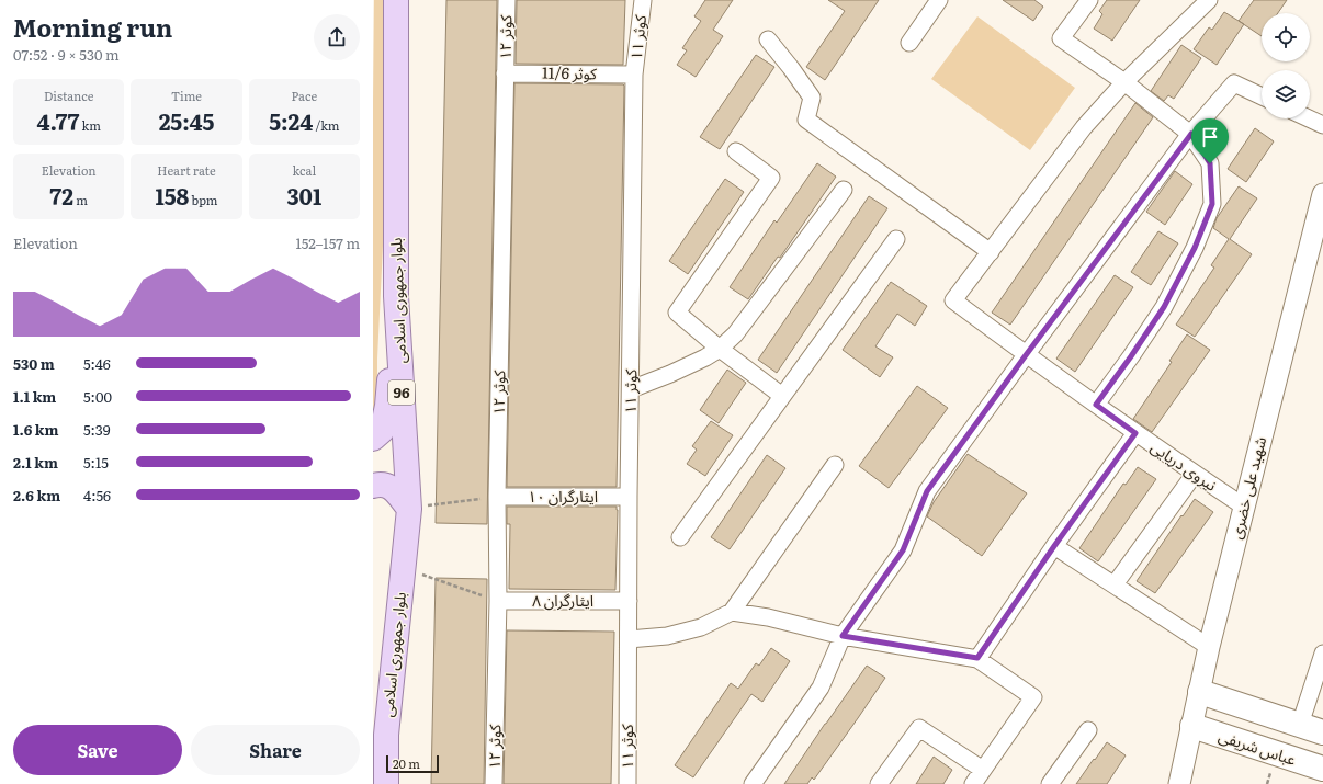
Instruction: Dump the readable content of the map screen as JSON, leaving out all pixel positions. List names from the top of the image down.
{
  "streets": {
    "main road": ["بلوار جمهوری اسلامی", "96", "عباس شریفی"],
    "street": [
      "کوثر ۱۲",
      "کوثر ۱۱",
      "کوثر 11/6",
      "نیروی دریایی",
      "شهید علی خضری",
      "ایثارگران ۱۰",
      "ایثارگران ۸"
    ]
  },
  "crossings": [
    ["کوثر ۱۲", "کوثر 11/6"],
    ["کوثر ۱۲", "ایثارگران ۱۰"],
    ["کوثر ۱۲", "ایثارگران ۸"],
    ["کوثر ۱۱", "کوثر 11/6"],
    ["کوثر ۱۱", "ایثارگران ۱۰"],
    ["کوثر ۱۱", "ایثارگران ۸"],
    ["نیروی دریایی", "شهید علی خضری"],
    ["شهید علی خضری", "عباس شریفی"]
  ],
  "scale_bar": "20 m",
  "page": {
    "heading": ["Morning run", "07:52 · 9 × 530 m"],
    "stats": [
      ["Distance", "4.77 km"],
      ["Time", "25:45"],
      ["Pace", "5:24 /km"],
      ["Elevation", "72 m"],
      ["Heart rate", "158 bpm"],
      ["kcal", "301"]
    ],
    "chart": ["Elevation", "152–157 m"],
    "list": [
      {
        "name": "530 m",
        "note": "5:46"
      },
      {
        "name": "1.1 km",
        "note": "5:00"
      },
      {
        "name": "1.6 km",
        "note": "5:39"
      },
      {
        "name": "2.1 km",
        "note": "5:15"
      },
      {
        "name": "2.6 km",
        "note": "4:56"
      }
    ],
    "buttons": ["Save", "Share"],
    "scale": "20 m"
  }
}
